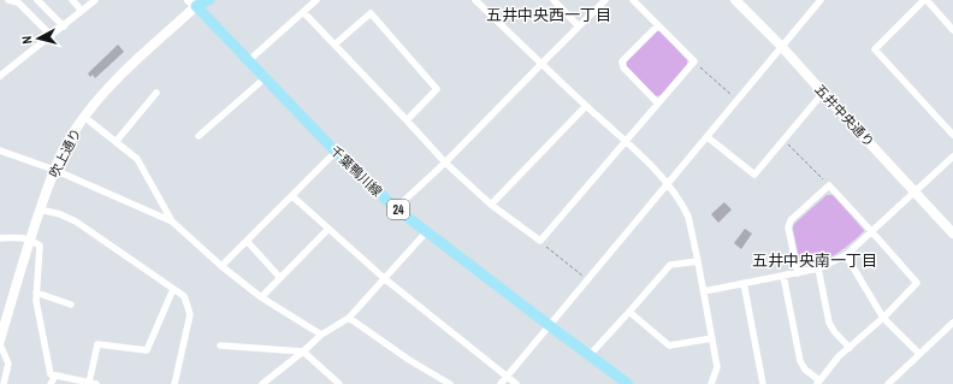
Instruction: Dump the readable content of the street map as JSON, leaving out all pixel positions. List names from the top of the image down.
{
  "streets": {
    "main road": ["吹上通り", "千葉鴨川線", "24"],
    "street": ["五井中央通り"]
  },
  "crossings": [
    ["吹上通り", "千葉鴨川線"]
  ],
  "districts": ["五井中央西一丁目", "五井中央南一丁目"],
  "north": "left"
}
